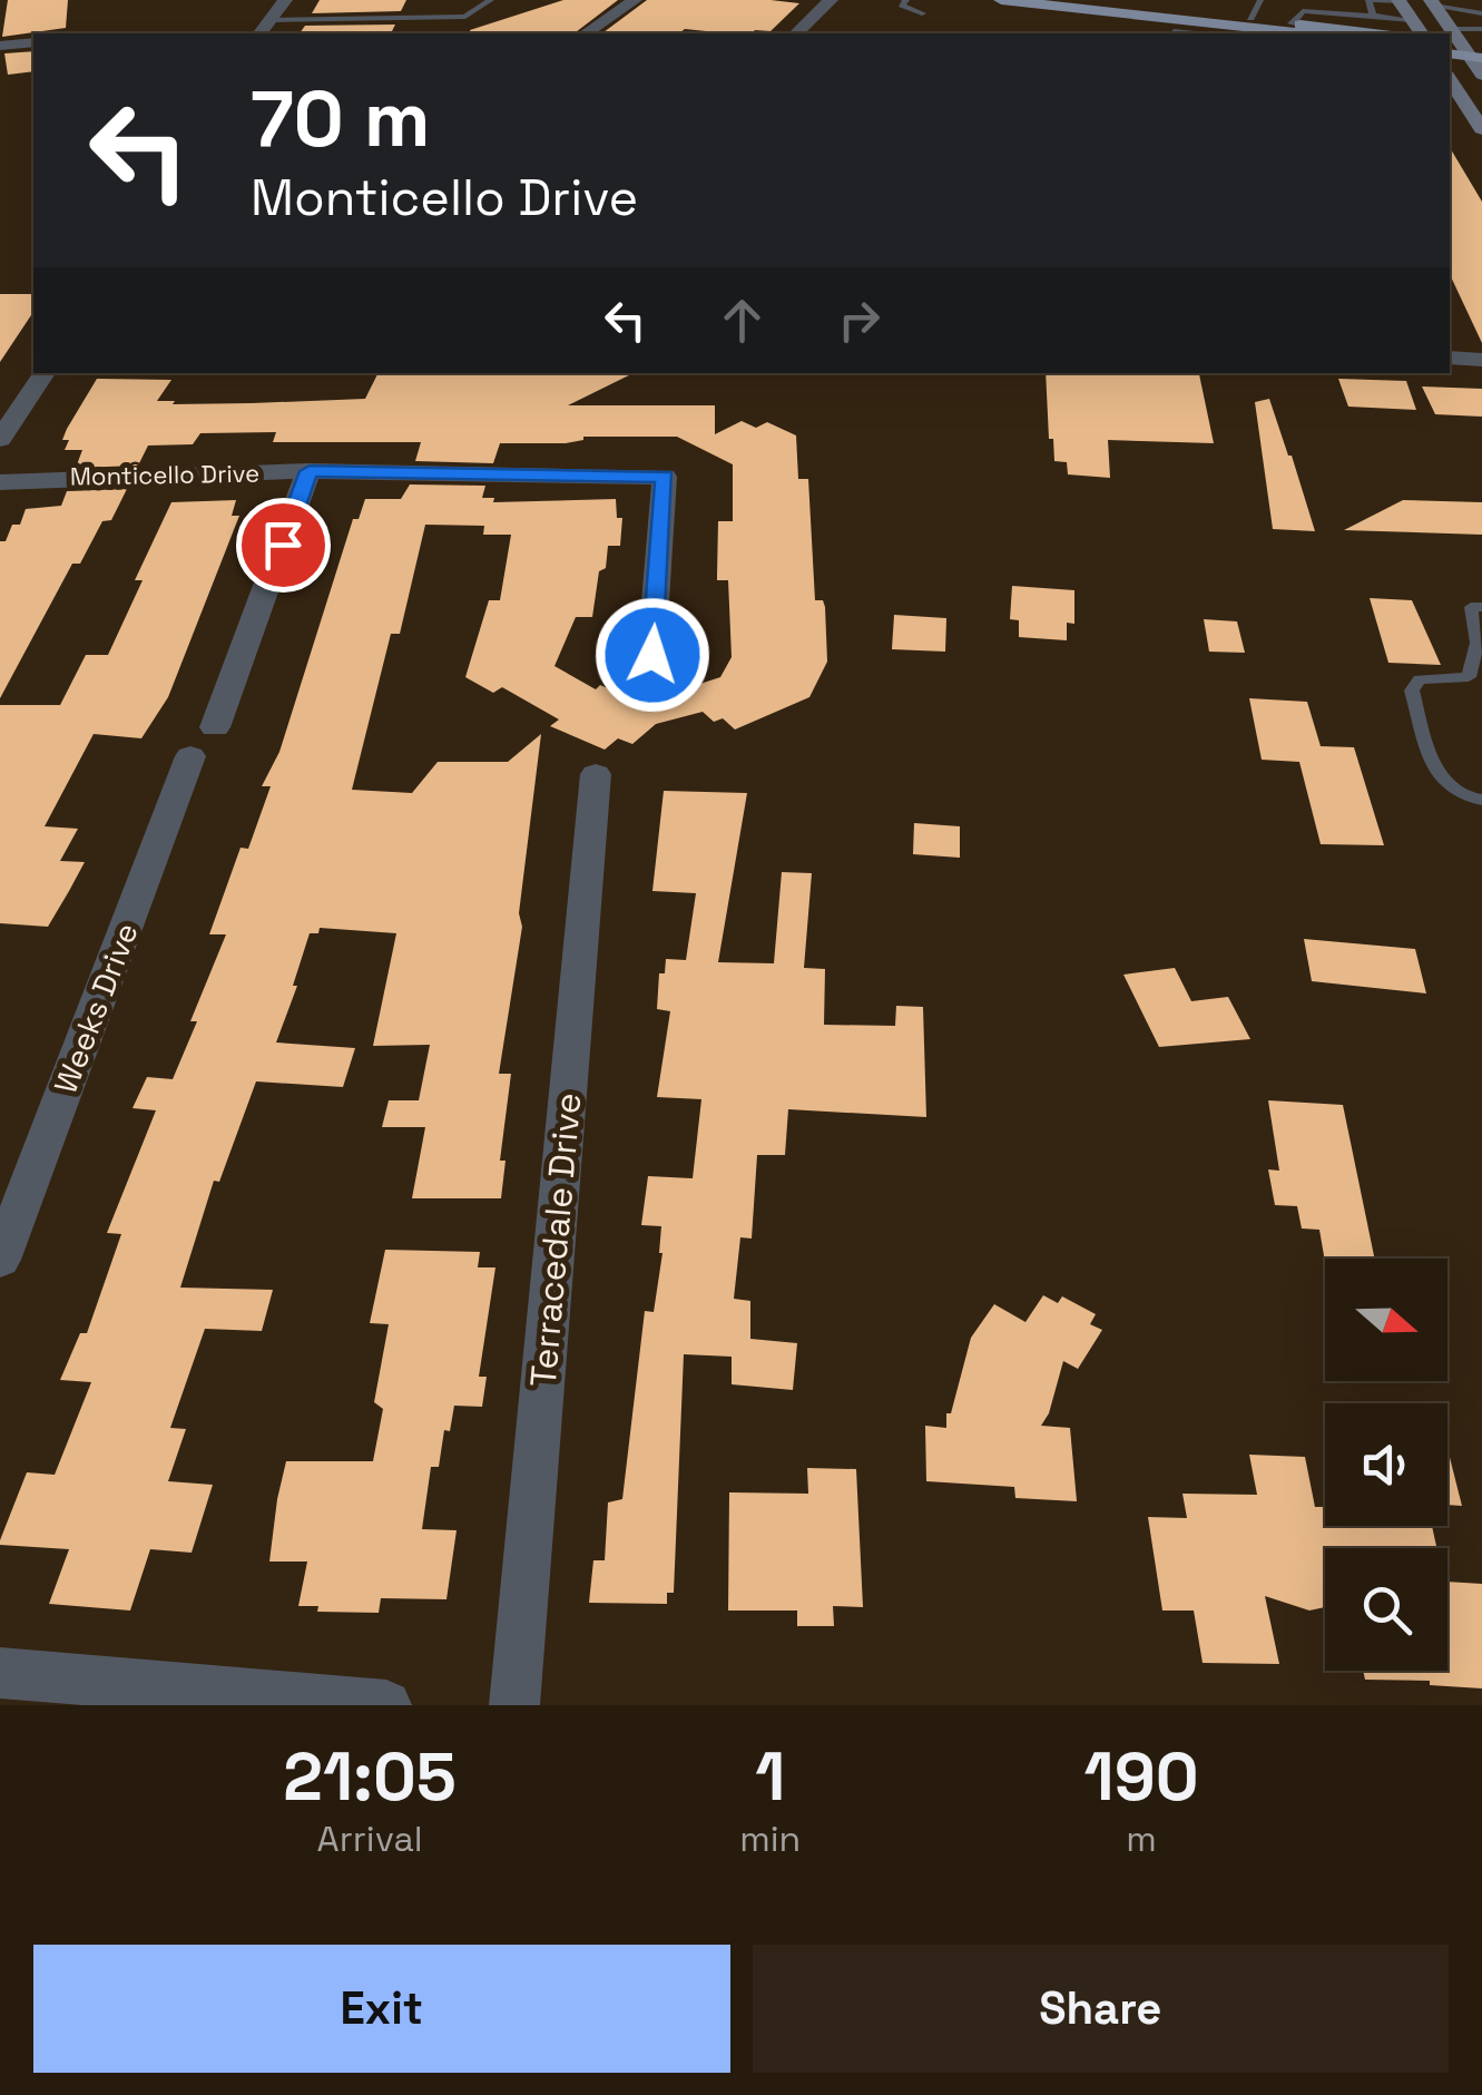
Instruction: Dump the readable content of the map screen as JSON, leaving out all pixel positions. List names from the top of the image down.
{
  "streets": {
    "street": ["Monticello Drive", "Weeks Drive", "Terracedale Drive"]
  },
  "north": "right",
  "page": {
    "turn": ["70 m", "Monticello Drive"],
    "eta": [
      "21:05",
      "Arrival",
      "1",
      "min",
      "190",
      "m"
    ],
    "buttons": ["Exit", "Share"]
  }
}
